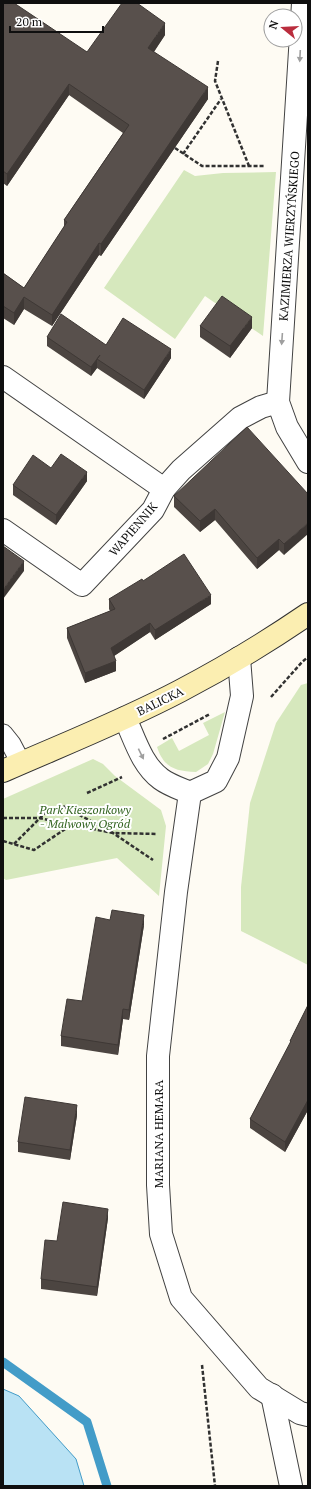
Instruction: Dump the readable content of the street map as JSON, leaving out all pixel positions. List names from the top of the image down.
{
  "streets": {
    "street": [
      "KAZIMIERZA WIERZYŃSKIEGO",
      "WAPIENNIK",
      "BALICKA",
      "MARIANA HEMARA"
    ]
  },
  "crossings": [
    ["KAZIMIERZA WIERZYŃSKIEGO", "WAPIENNIK"]
  ],
  "one_way": ["KAZIMIERZA WIERZYŃSKIEGO"],
  "parks": ["Park Kieszonkowy - Malwowy Ogród"],
  "scale_bar": "20 m",
  "north": "left"
}
